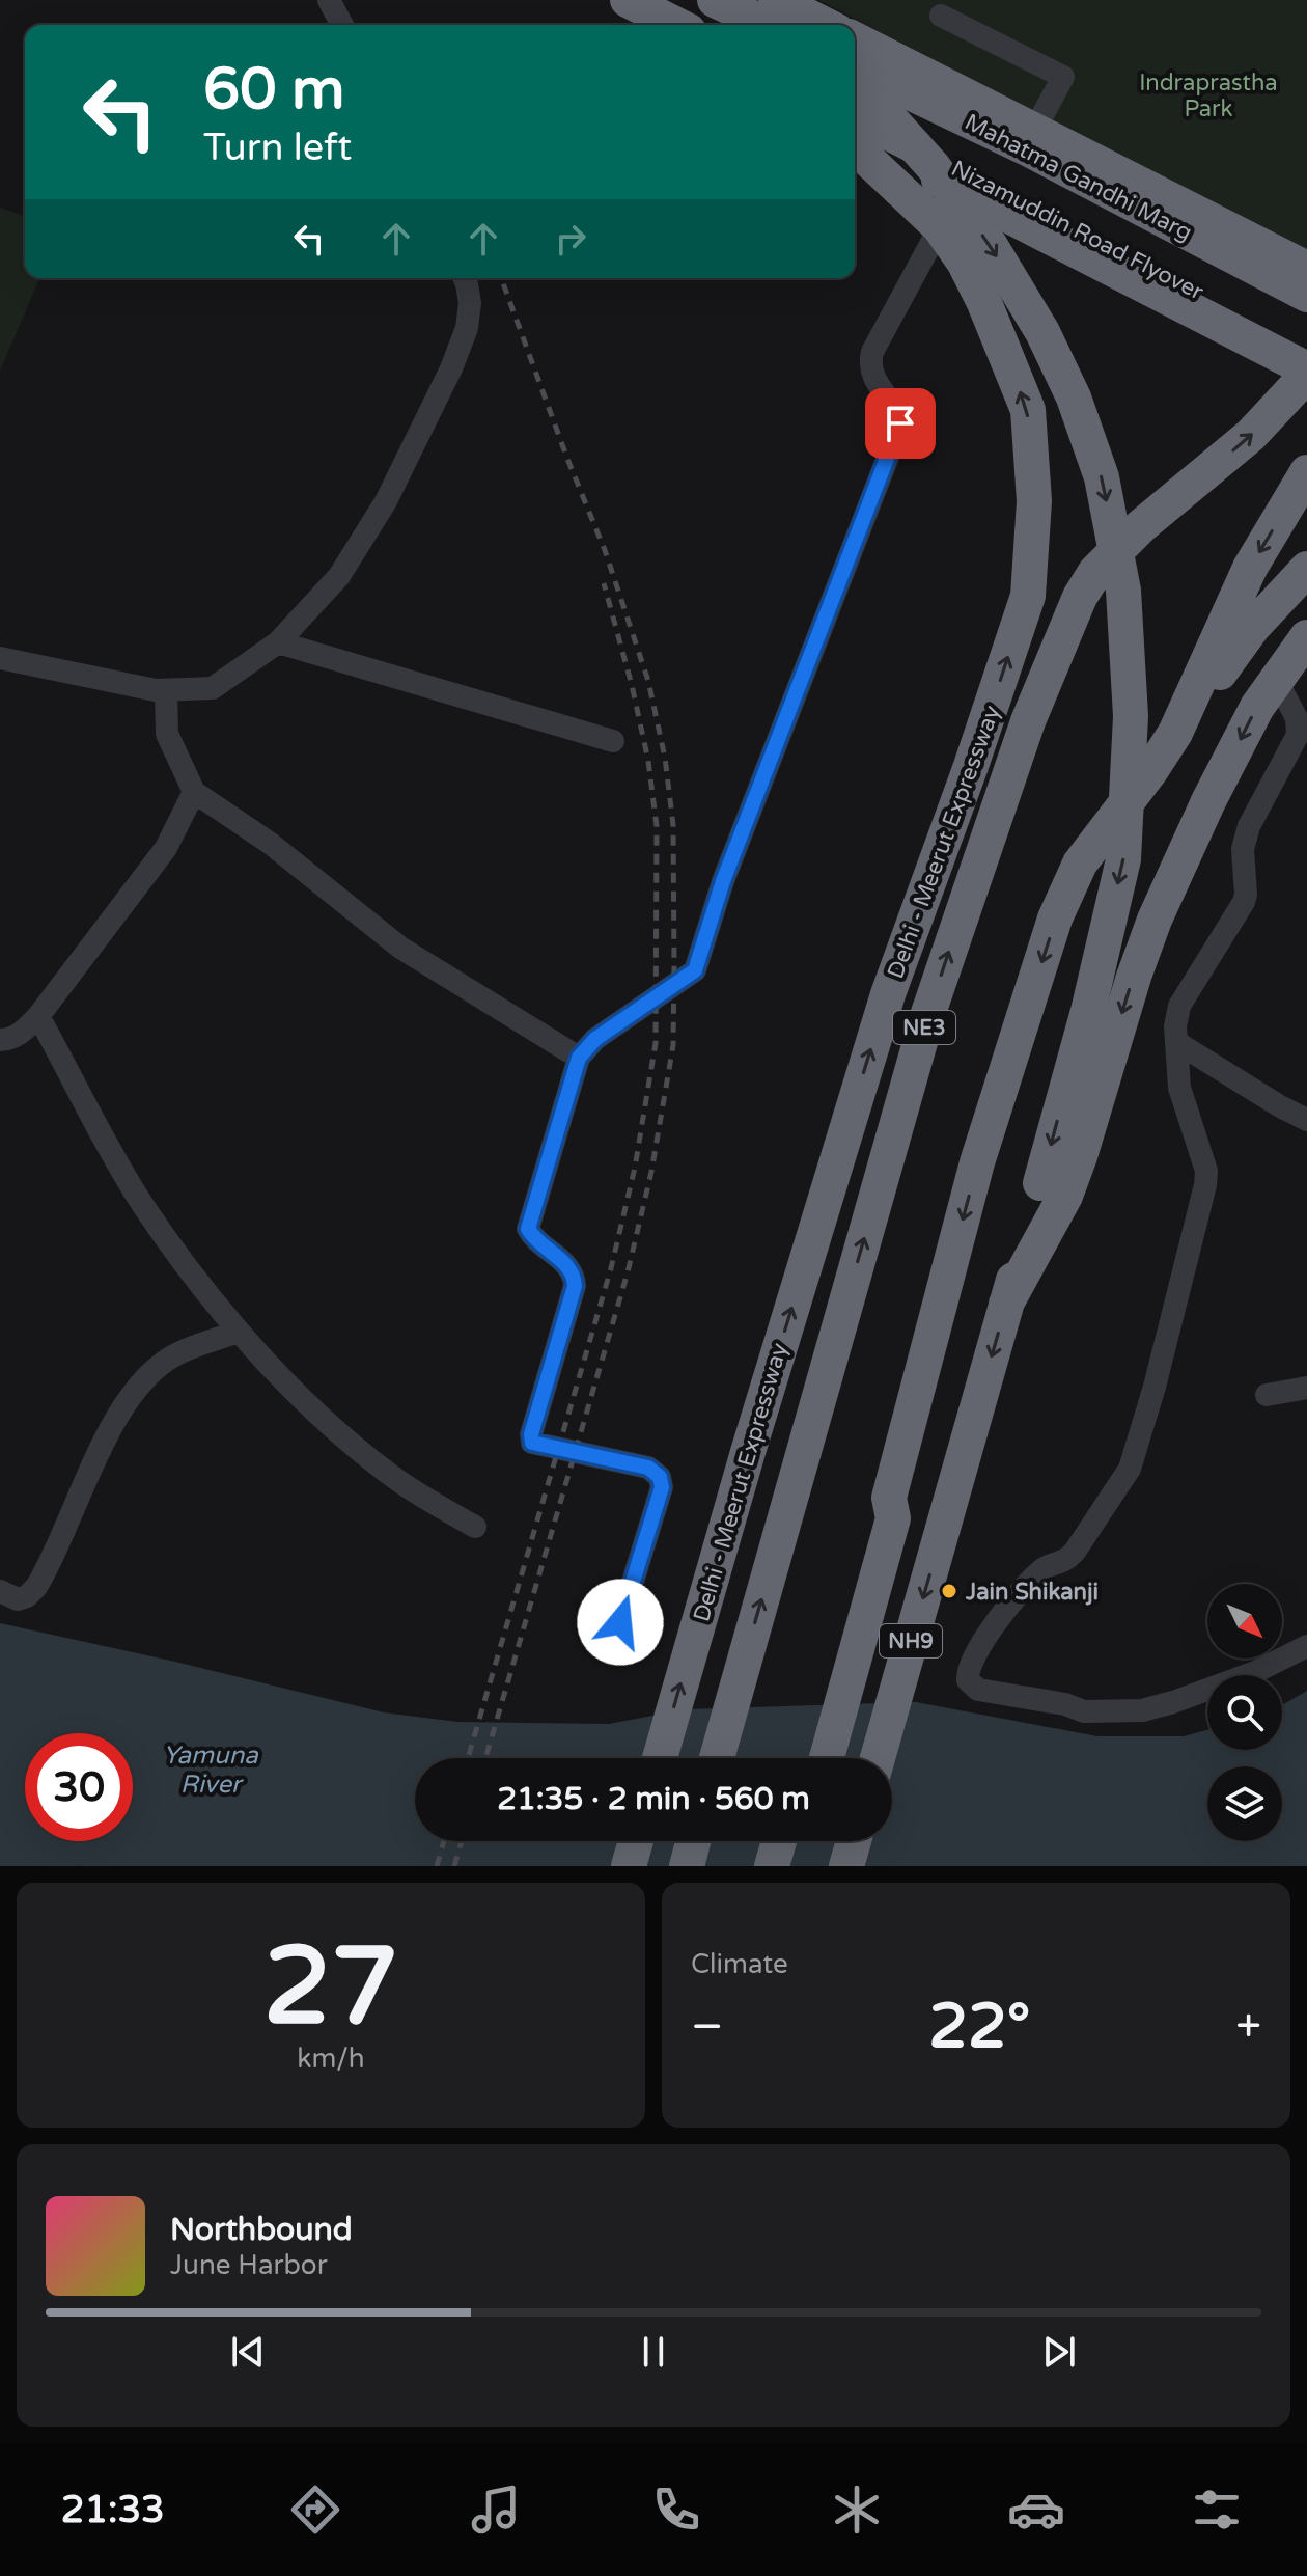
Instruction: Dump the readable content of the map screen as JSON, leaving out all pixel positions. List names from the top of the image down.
{
  "streets": {
    "highway": [
      "Mahatma Gandhi Marg",
      "Nizamuddin Road Flyover",
      "Delhi - Meerut Expressway",
      "NE3",
      "NH9"
    ]
  },
  "water": ["Yamuna River"],
  "parks": ["Indraprastha Park"],
  "places": ["Jain Shikanji"],
  "north": "bottom right",
  "page": {
    "turn": ["60 m", "Turn left"],
    "limit": "30",
    "trip": "21:35 · 2 min · 560 m",
    "tile": [
      ["27", "km/h"],
      "Climate"
    ],
    "heat": ["−", "22°", "+"],
    "song": ["Northbound", "June Harbor"],
    "tabs": "21:33"
  }
}
